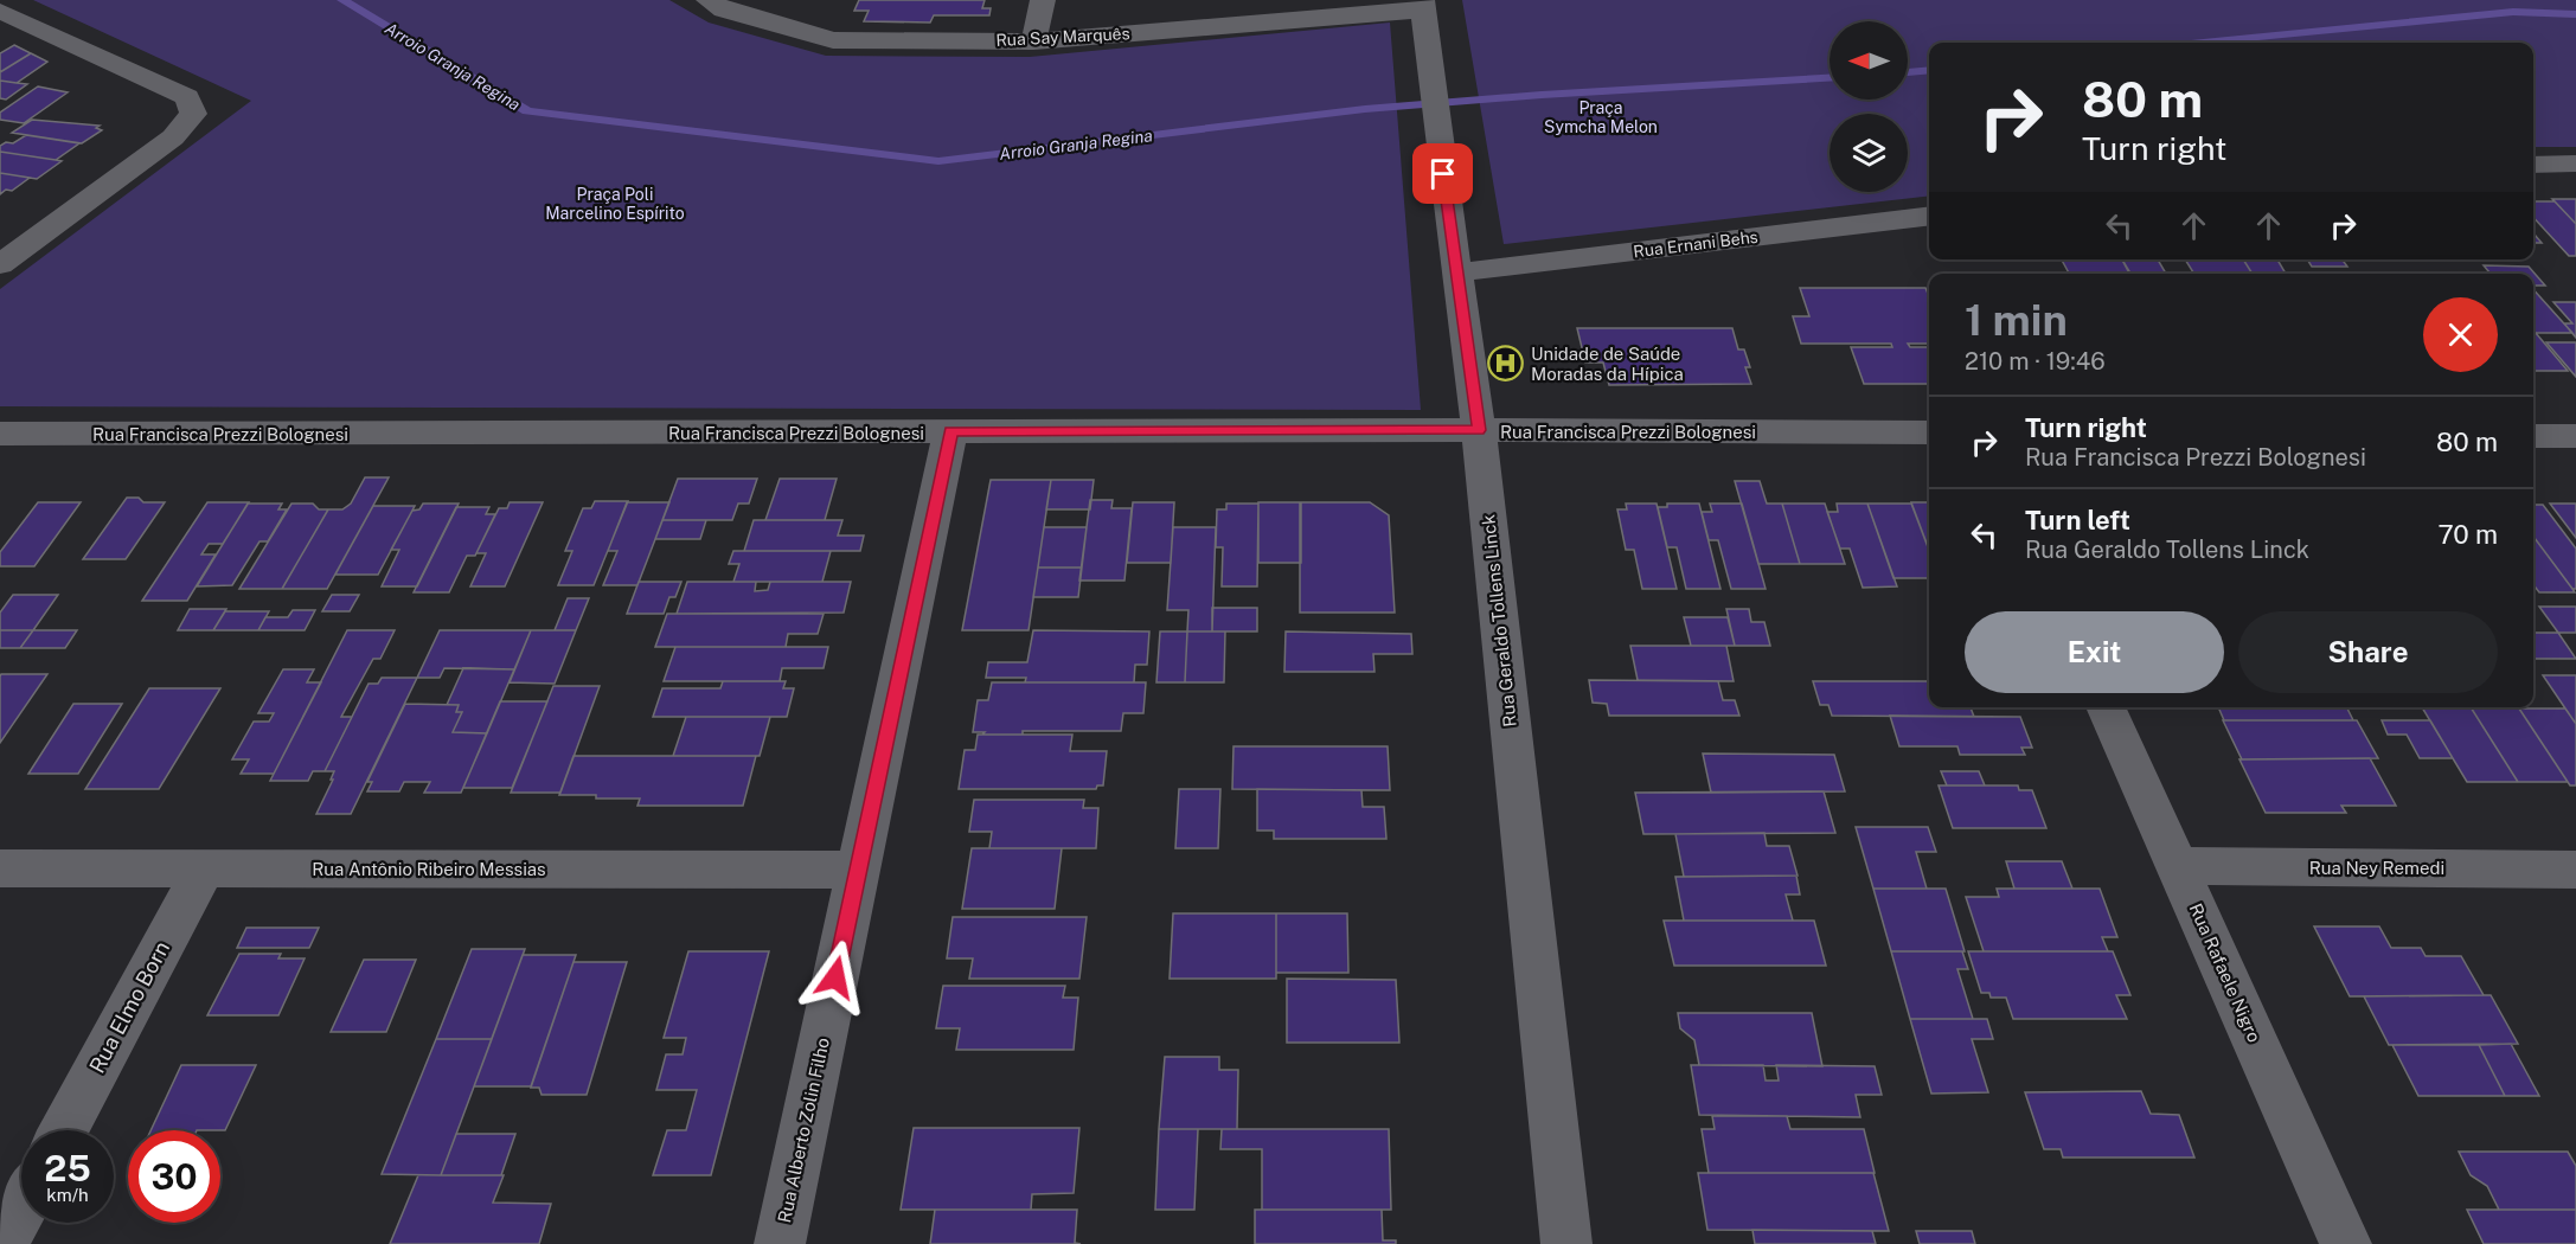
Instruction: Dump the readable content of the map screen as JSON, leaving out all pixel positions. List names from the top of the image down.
{
  "streets": {
    "street": [
      "Rua Say Marquês",
      "Rua Ernani Behs",
      "Rua Francisca Prezzi Bolognesi",
      "Rua Geraldo Tollens Linck",
      "Rua Ney Remedi",
      "Rua Antônio Ribeiro Messias",
      "Rua Rafaele Nigro",
      "Rua Elmo Born",
      "Rua Alberto Zolin Filho"
    ]
  },
  "crossings": [
    ["Rua Say Marquês", "Rua Geraldo Tollens Linck"],
    ["Rua Ernani Behs", "Rua Geraldo Tollens Linck"],
    ["Rua Francisca Prezzi Bolognesi", "Rua Geraldo Tollens Linck"],
    ["Rua Francisca Prezzi Bolognesi", "Rua Alberto Zolin Filho"],
    ["Rua Ney Remedi", "Rua Rafaele Nigro"],
    ["Rua Antônio Ribeiro Messias", "Rua Elmo Born"],
    ["Rua Antônio Ribeiro Messias", "Rua Alberto Zolin Filho"]
  ],
  "water": ["Arroio Granja Regina"],
  "parks": ["Praça Symcha Melon", "Praça Poli Marcelino Espírito"],
  "places": {
    "hospital": ["Unidade de Saúde Moradas da Hípica"]
  },
  "north": "left",
  "page": {
    "turn": ["80 m", "Turn right"],
    "heading": ["1 min", "210 m · 19:46"],
    "list": [
      {
        "name": "Turn right",
        "note": "Rua Francisca Prezzi Bolognesi",
        "value": "80 m"
      },
      {
        "name": "Turn left",
        "note": "Rua Geraldo Tollens Linck",
        "value": "70 m"
      }
    ],
    "buttons": ["Exit", "Share"],
    "speed": "25 km/h",
    "limit": "30"
  }
}
